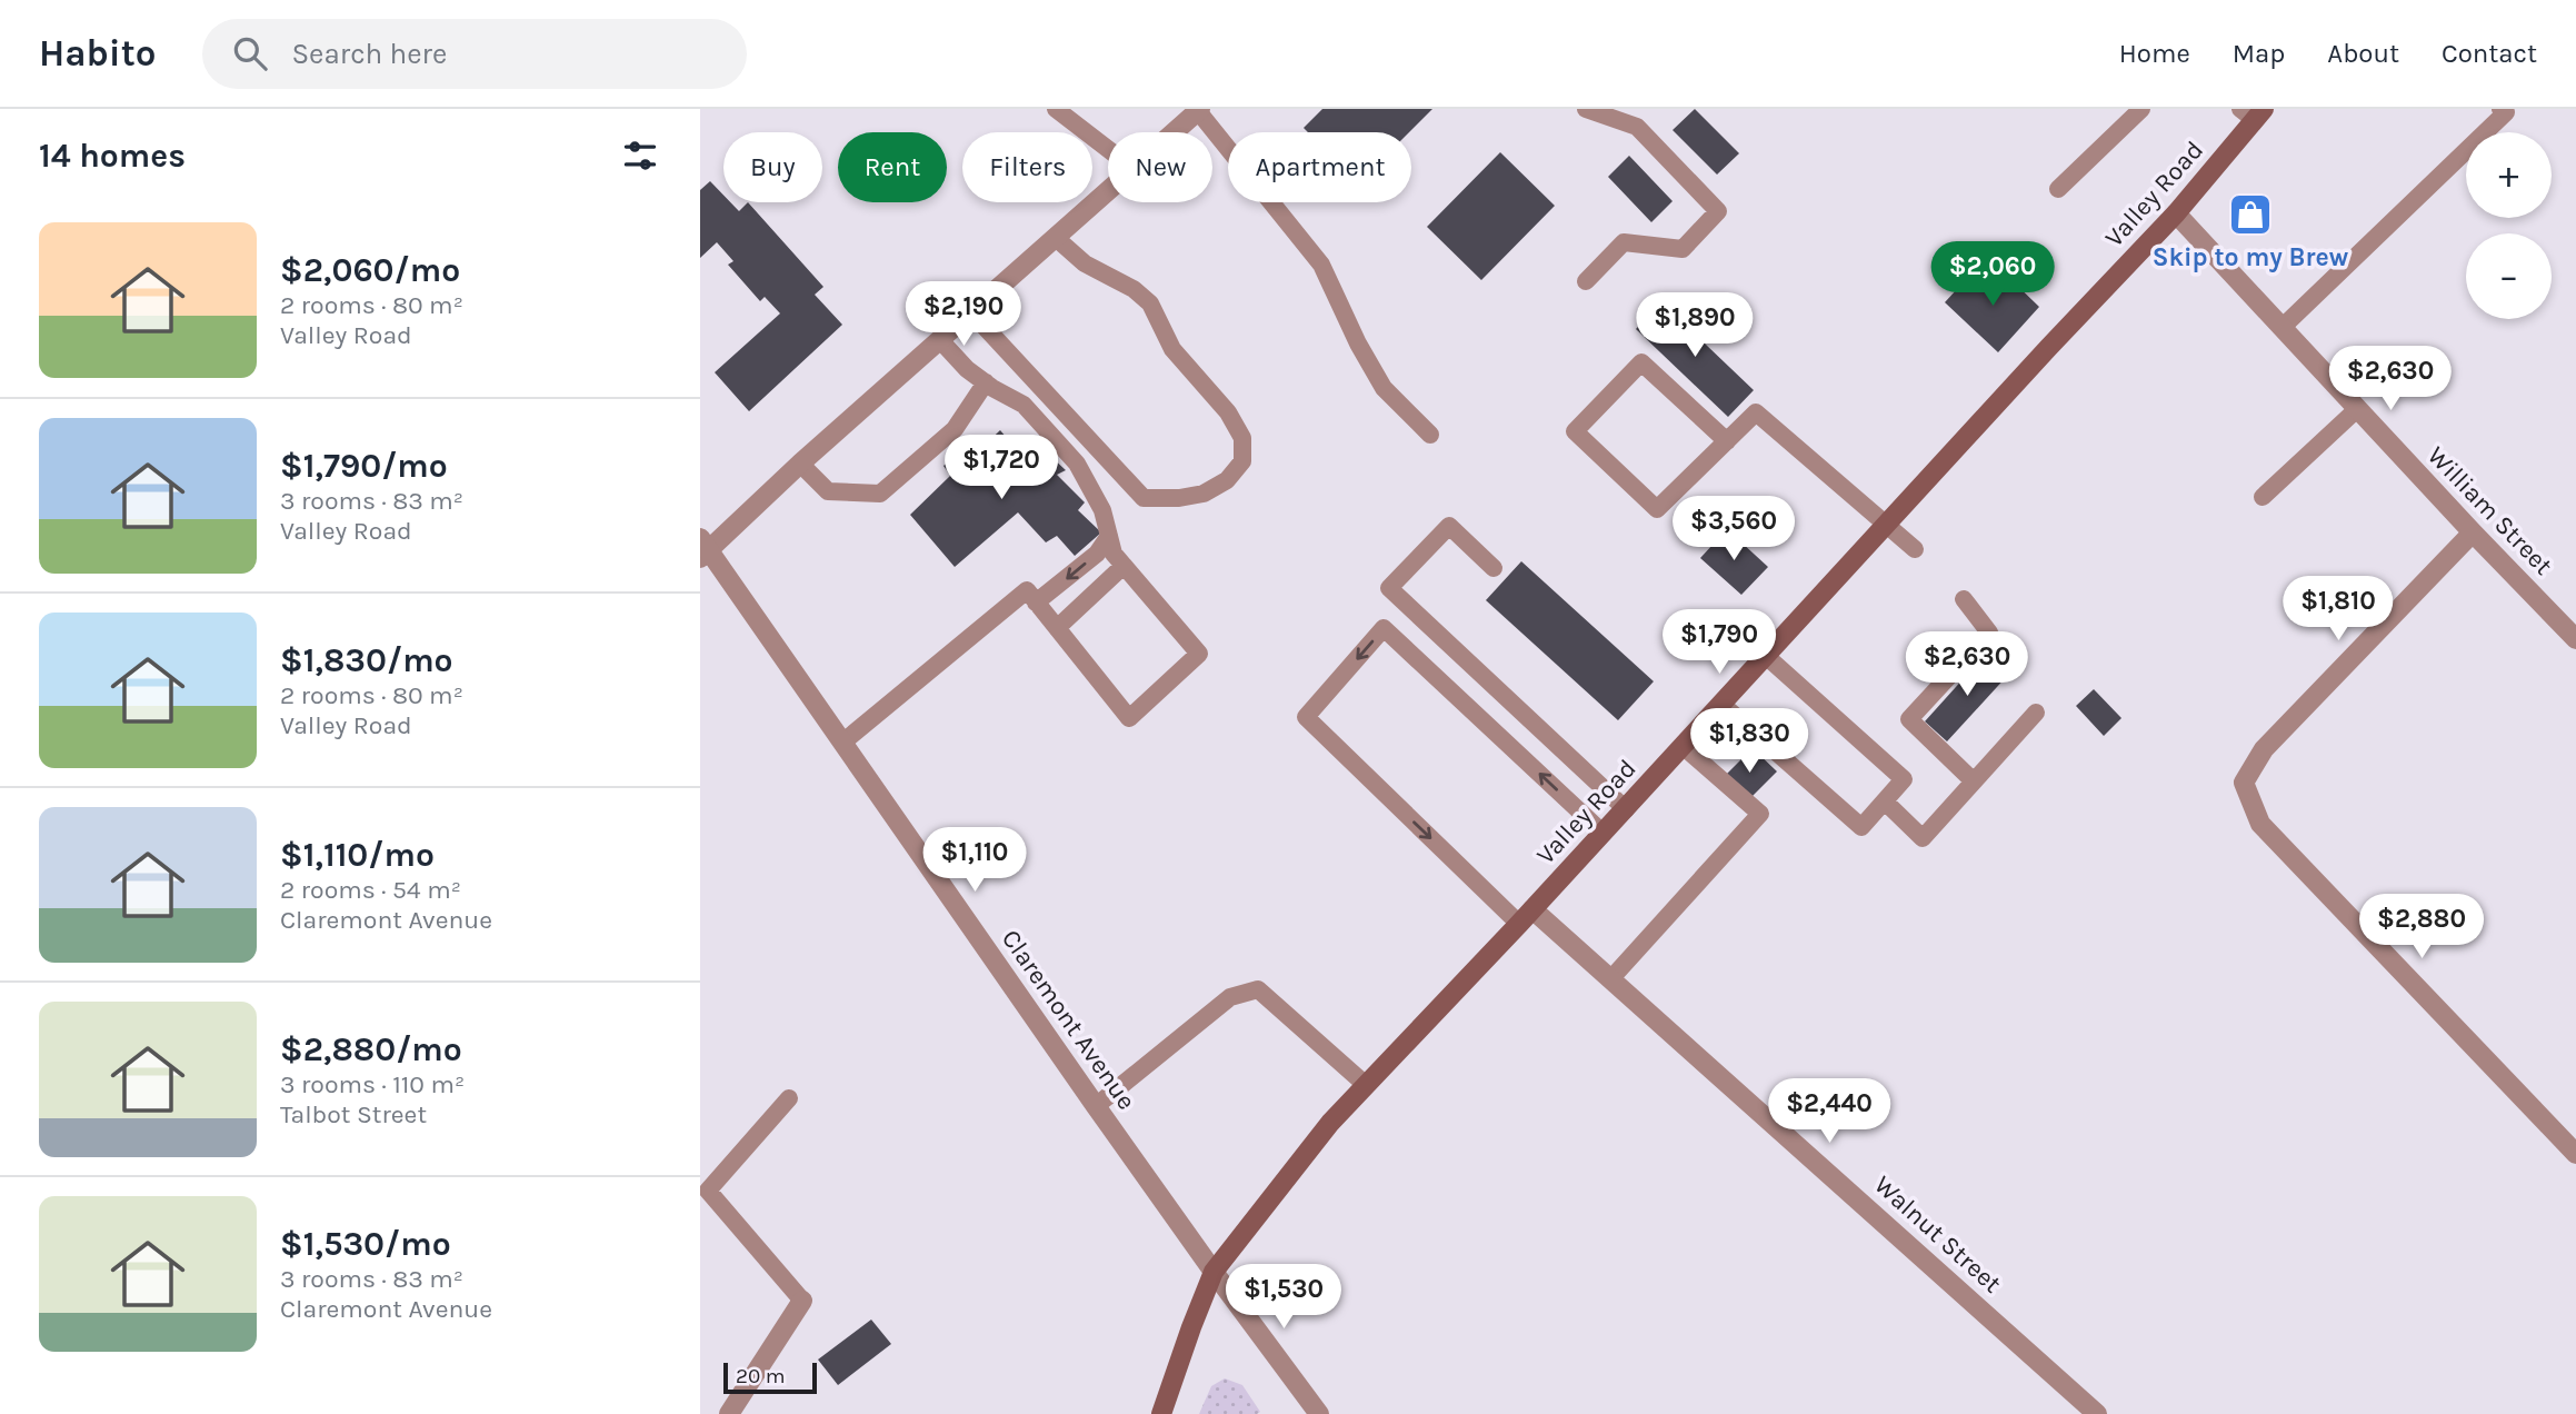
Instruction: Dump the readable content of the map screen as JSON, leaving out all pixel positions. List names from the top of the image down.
{
  "streets": {
    "main road": ["Valley Road"],
    "street": ["William Street", "Claremont Avenue", "Walnut Street"]
  },
  "crossings": [
    ["Valley Road", "William Street"],
    ["Valley Road", "Claremont Avenue"],
    ["Valley Road", "Walnut Street"]
  ],
  "places": {
    "shop": ["Skip to my Brew"]
  },
  "scale_bar": "20 m",
  "page": {
    "header": "Habito",
    "search": "Search here",
    "nav": [
      "Home",
      "Map",
      "About",
      "Contact"
    ],
    "heading": "14 homes",
    "map_buttons": ["+", "−"],
    "chip": [
      "Buy",
      "Rent",
      "Filters",
      "New",
      "Apartment"
    ],
    "list": [
      {
        "name": "$2,060/mo",
        "note": "2 rooms · 80 m² · Valley Road"
      },
      {
        "name": "$1,790/mo",
        "note": "3 rooms · 83 m² · Valley Road"
      },
      {
        "name": "$1,830/mo",
        "note": "2 rooms · 80 m² · Valley Road"
      },
      {
        "name": "$1,110/mo",
        "note": "2 rooms · 54 m² · Claremont Avenue"
      },
      {
        "name": "$2,880/mo",
        "note": "3 rooms · 110 m² · Talbot Street"
      },
      {
        "name": "$1,530/mo",
        "note": "3 rooms · 83 m² · Claremont Avenue"
      }
    ],
    "price": [
      "$2,060",
      "$2,190",
      "$1,890",
      "$2,630",
      "$1,720",
      "$3,560",
      "$1,810",
      "$1,790",
      "$2,630",
      "$1,830",
      "$1,110",
      "$2,880",
      "$2,440",
      "$1,530"
    ],
    "scale": "20 m"
  }
}
